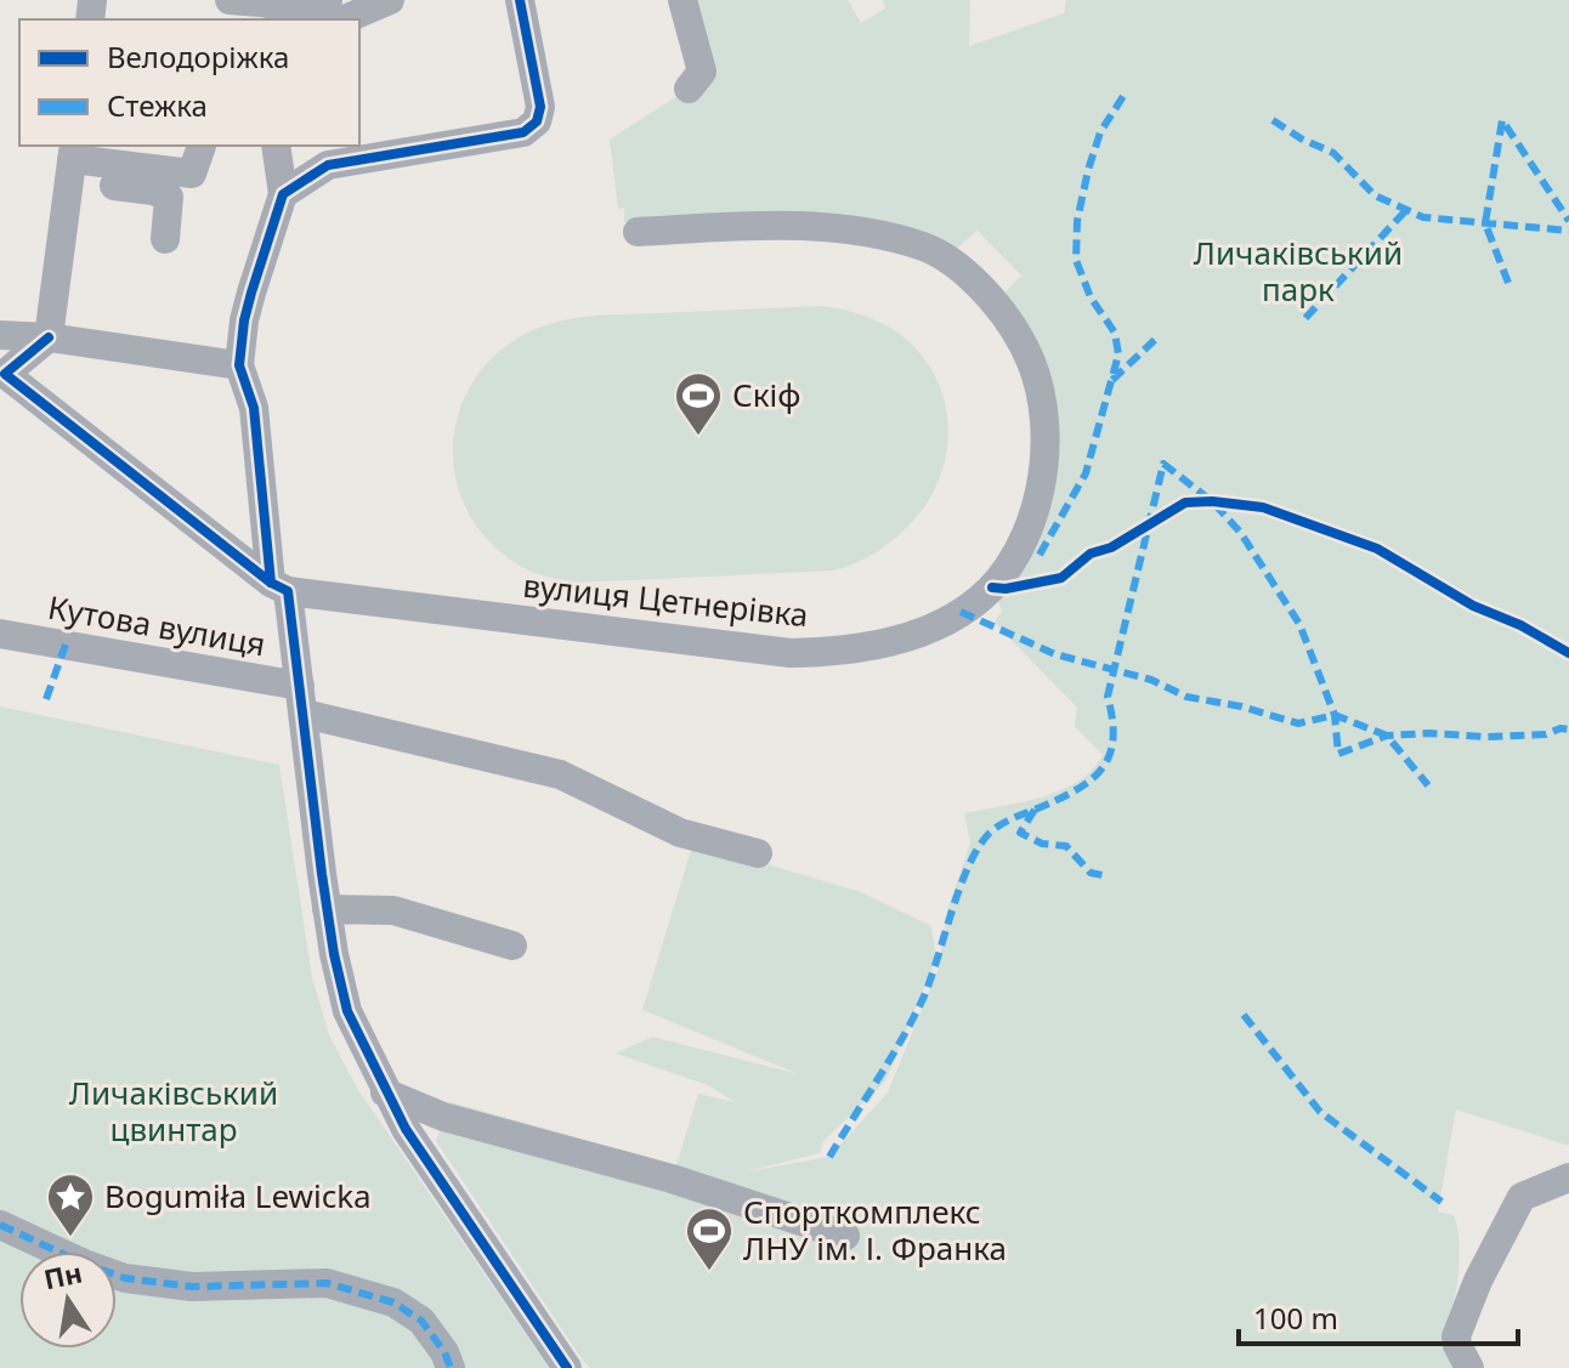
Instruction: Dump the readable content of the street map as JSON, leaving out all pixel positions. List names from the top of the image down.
{
  "streets": {
    "street": ["вулиця Цетнерівка", "Кутова вулиця"]
  },
  "parks": ["Личаківський парк", "Личаківський цвинтар"],
  "places": {
    "sports": ["Скіф", "Спорткомплекс ЛНУ ім. І. Франка"],
    "place": ["Bogumiła Lewicka"]
  },
  "legend": ["Велодоріжка", "Стежка"],
  "scale_bar": "100 m",
  "north": "top"
}
